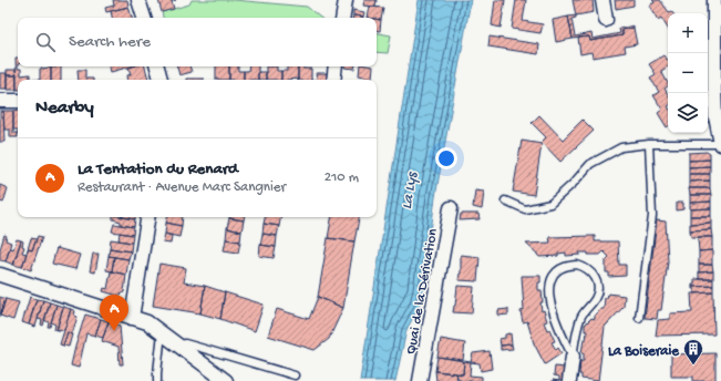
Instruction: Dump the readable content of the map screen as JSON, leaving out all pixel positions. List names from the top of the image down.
{
  "streets": {
    "street": ["Quai de la Dérivation"]
  },
  "water": ["La Lys"],
  "places": {
    "building": ["La Boiseraie"]
  },
  "page": {
    "map_buttons": ["+", "−"],
    "search": "Search here",
    "heading": "Nearby",
    "list": [
      {
        "mark": "A",
        "name": "La Tentation du Renard",
        "note": "Restaurant · Avenue Marc Sangnier",
        "value": "210 m"
      }
    ],
    "pins": "A"
  }
}
